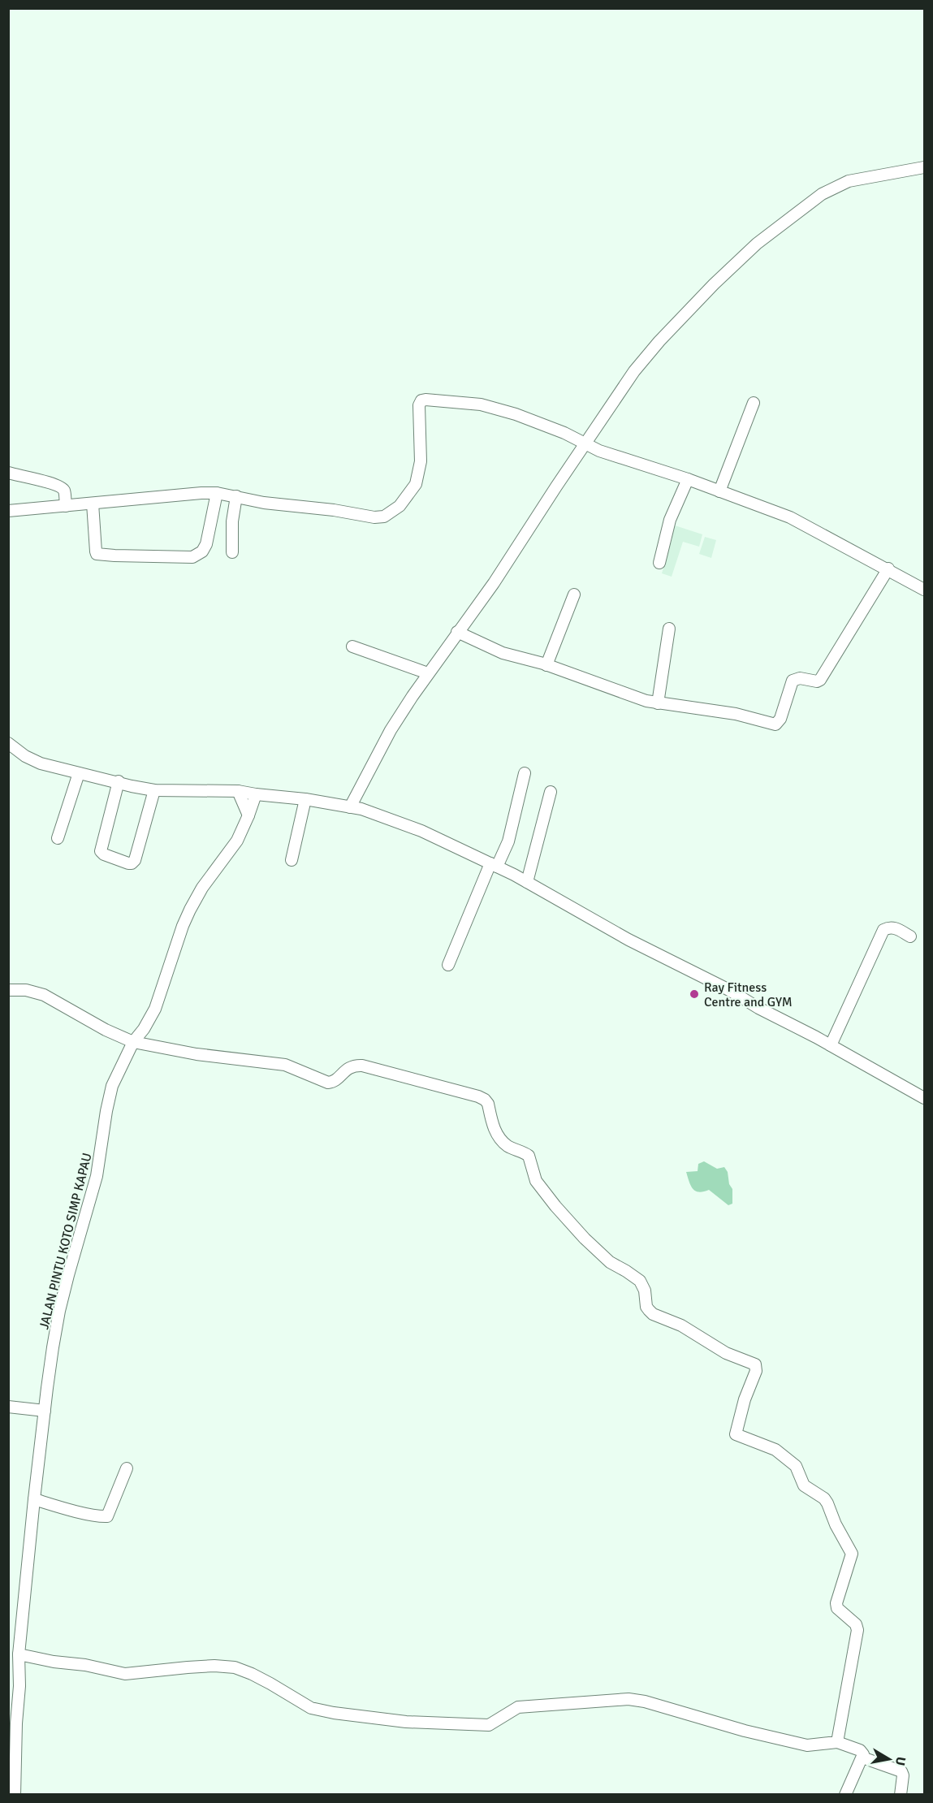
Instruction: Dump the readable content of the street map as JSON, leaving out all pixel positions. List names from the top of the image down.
{
  "streets": {
    "street": ["JALAN PINTU KOTO SIMP KAPAU"]
  },
  "places": ["Ray Fitness Centre and GYM"],
  "north": "right"
}
